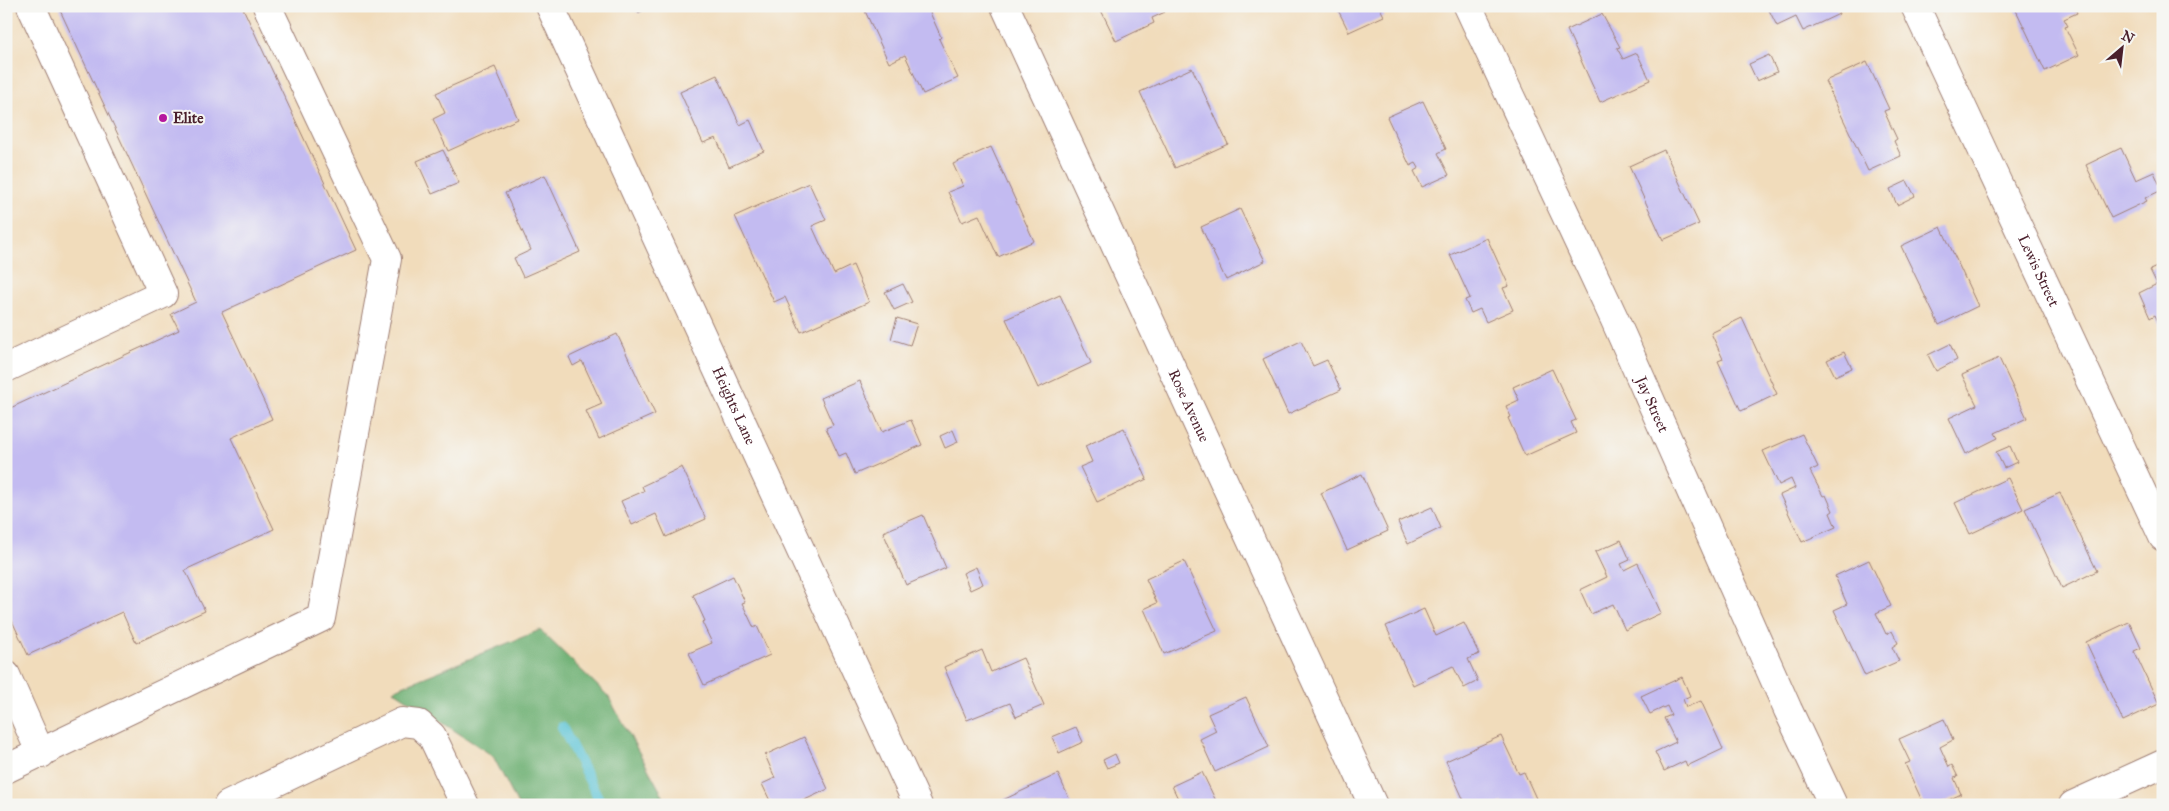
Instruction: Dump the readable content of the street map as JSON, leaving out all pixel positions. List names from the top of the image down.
{
  "streets": {
    "street": [
      "Lewis Street",
      "Jay Street",
      "Heights Lane",
      "Rose Avenue"
    ]
  },
  "places": ["Elite"],
  "north": "top right"
}
